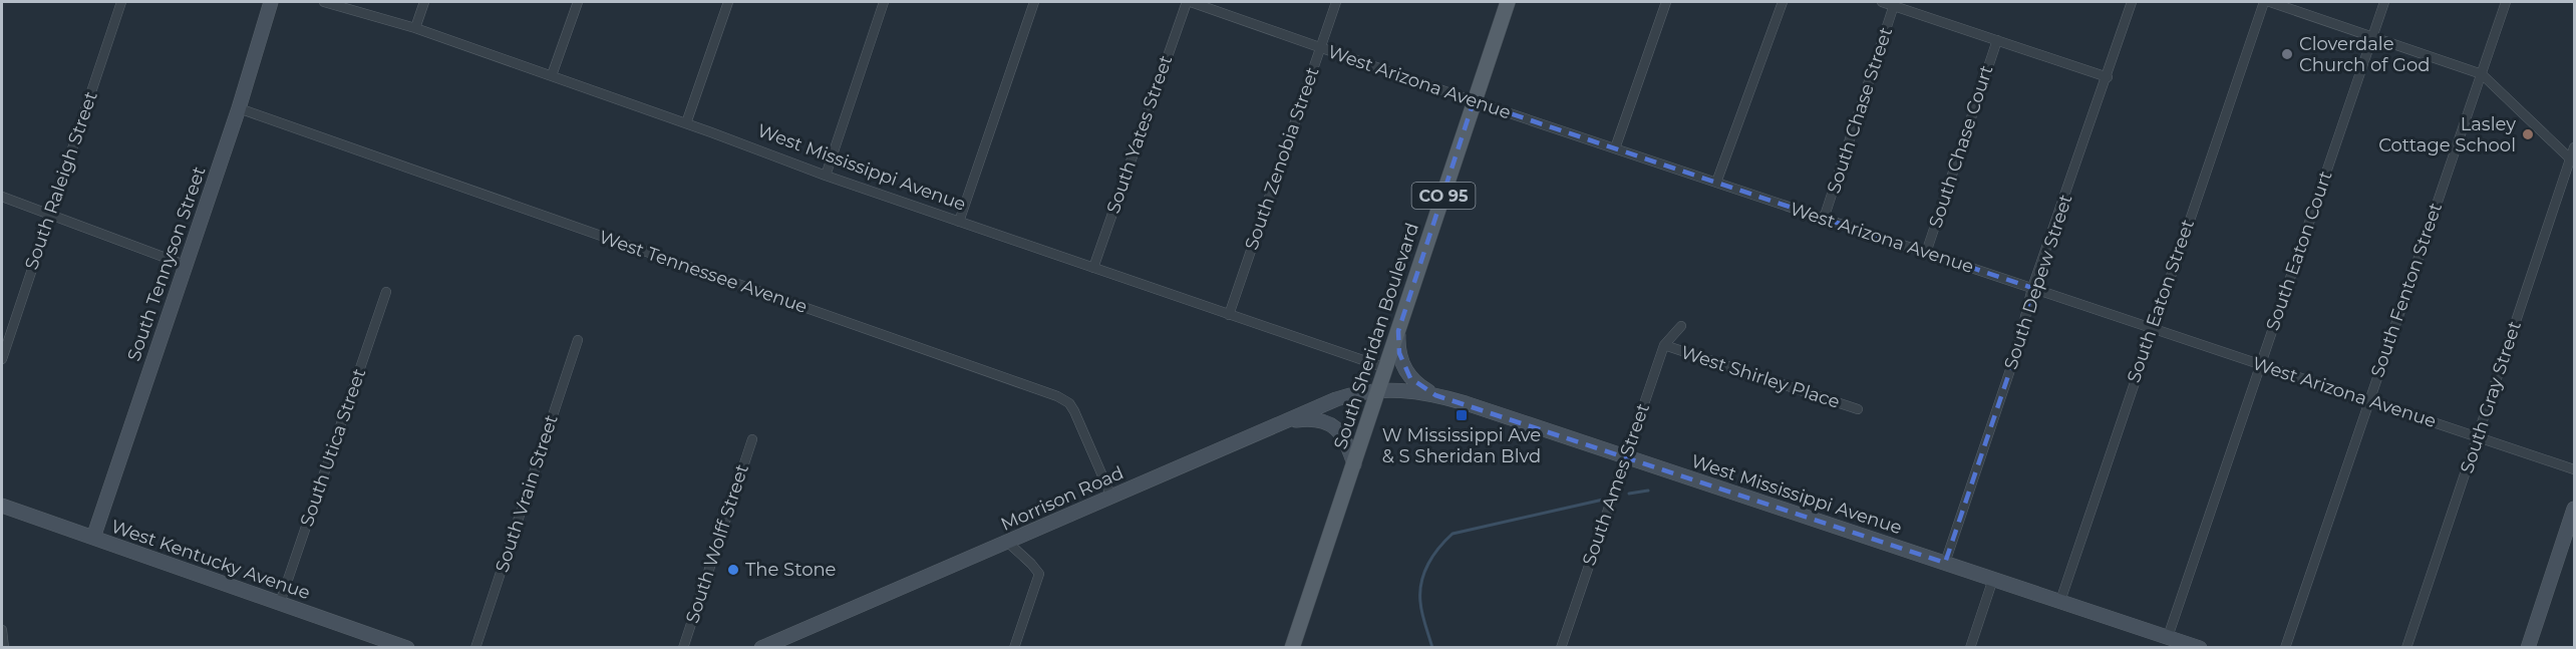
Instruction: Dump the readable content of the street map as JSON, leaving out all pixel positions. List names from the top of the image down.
{
  "streets": {
    "main road": [
      "West Mississippi Avenue",
      "CO 95",
      "South Tennyson Street",
      "South Sheridan Boulevard",
      "Morrison Road",
      "West Kentucky Avenue"
    ],
    "street": [
      "West Arizona Avenue",
      "South Chase Street",
      "South Yates Street",
      "South Chase Court",
      "South Zenobia Street",
      "South Raleigh Street",
      "South Eaton Court",
      "West Tennessee Avenue",
      "South Depew Street",
      "South Fenton Street",
      "South Eaton Street",
      "West Shirley Place",
      "South Gray Street",
      "South Utica Street",
      "South Ames Street",
      "South Vrain Street",
      "South Wolff Street"
    ]
  },
  "crossings": [
    ["West Arizona Avenue", "South Chase Street"],
    ["West Arizona Avenue", "South Yates Street"],
    ["West Arizona Avenue", "South Chase Court"],
    ["West Arizona Avenue", "South Zenobia Street"],
    ["West Arizona Avenue", "South Eaton Court"],
    ["West Arizona Avenue", "South Depew Street"],
    ["West Arizona Avenue", "South Fenton Street"],
    ["West Arizona Avenue", "South Eaton Street"],
    ["West Arizona Avenue", "South Sheridan Boulevard"],
    ["West Arizona Avenue", "South Gray Street"],
    ["South Yates Street", "West Mississippi Avenue"],
    ["South Zenobia Street", "West Mississippi Avenue"],
    ["West Mississippi Avenue", "South Eaton Court"],
    ["West Mississippi Avenue", "South Depew Street"],
    ["West Mississippi Avenue", "South Eaton Street"],
    ["West Mississippi Avenue", "South Sheridan Boulevard"],
    ["West Mississippi Avenue", "South Ames Street"],
    ["West Mississippi Avenue", "Morrison Road"],
    ["South Tennyson Street", "West Tennessee Avenue"],
    ["South Tennyson Street", "West Kentucky Avenue"],
    ["West Tennessee Avenue", "Morrison Road"],
    ["South Sheridan Boulevard", "Morrison Road"],
    ["West Shirley Place", "South Ames Street"],
    ["South Utica Street", "West Kentucky Avenue"]
  ],
  "places": {
    "other": ["Cloverdale Church of God", "Lasley Cottage School", "The Stone"],
    "transit": ["W Mississippi Ave & S Sheridan Blvd"]
  }
}
